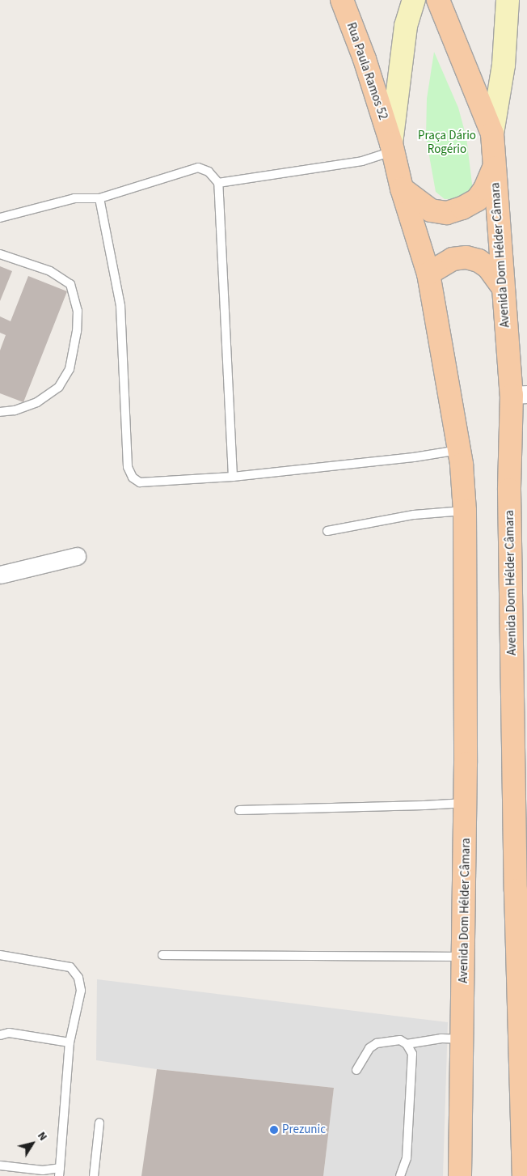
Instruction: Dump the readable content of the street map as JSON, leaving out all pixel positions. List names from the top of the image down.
{
  "streets": {
    "main road": ["Rua Paula Ramos 52", "Avenida Dom Hélder Câmara"]
  },
  "crossings": [
    ["Rua Paula Ramos 52", "Avenida Dom Hélder Câmara"]
  ],
  "parks": ["Praça Dário Rogério"],
  "places": ["Prezunic"],
  "north": "top right"
}
